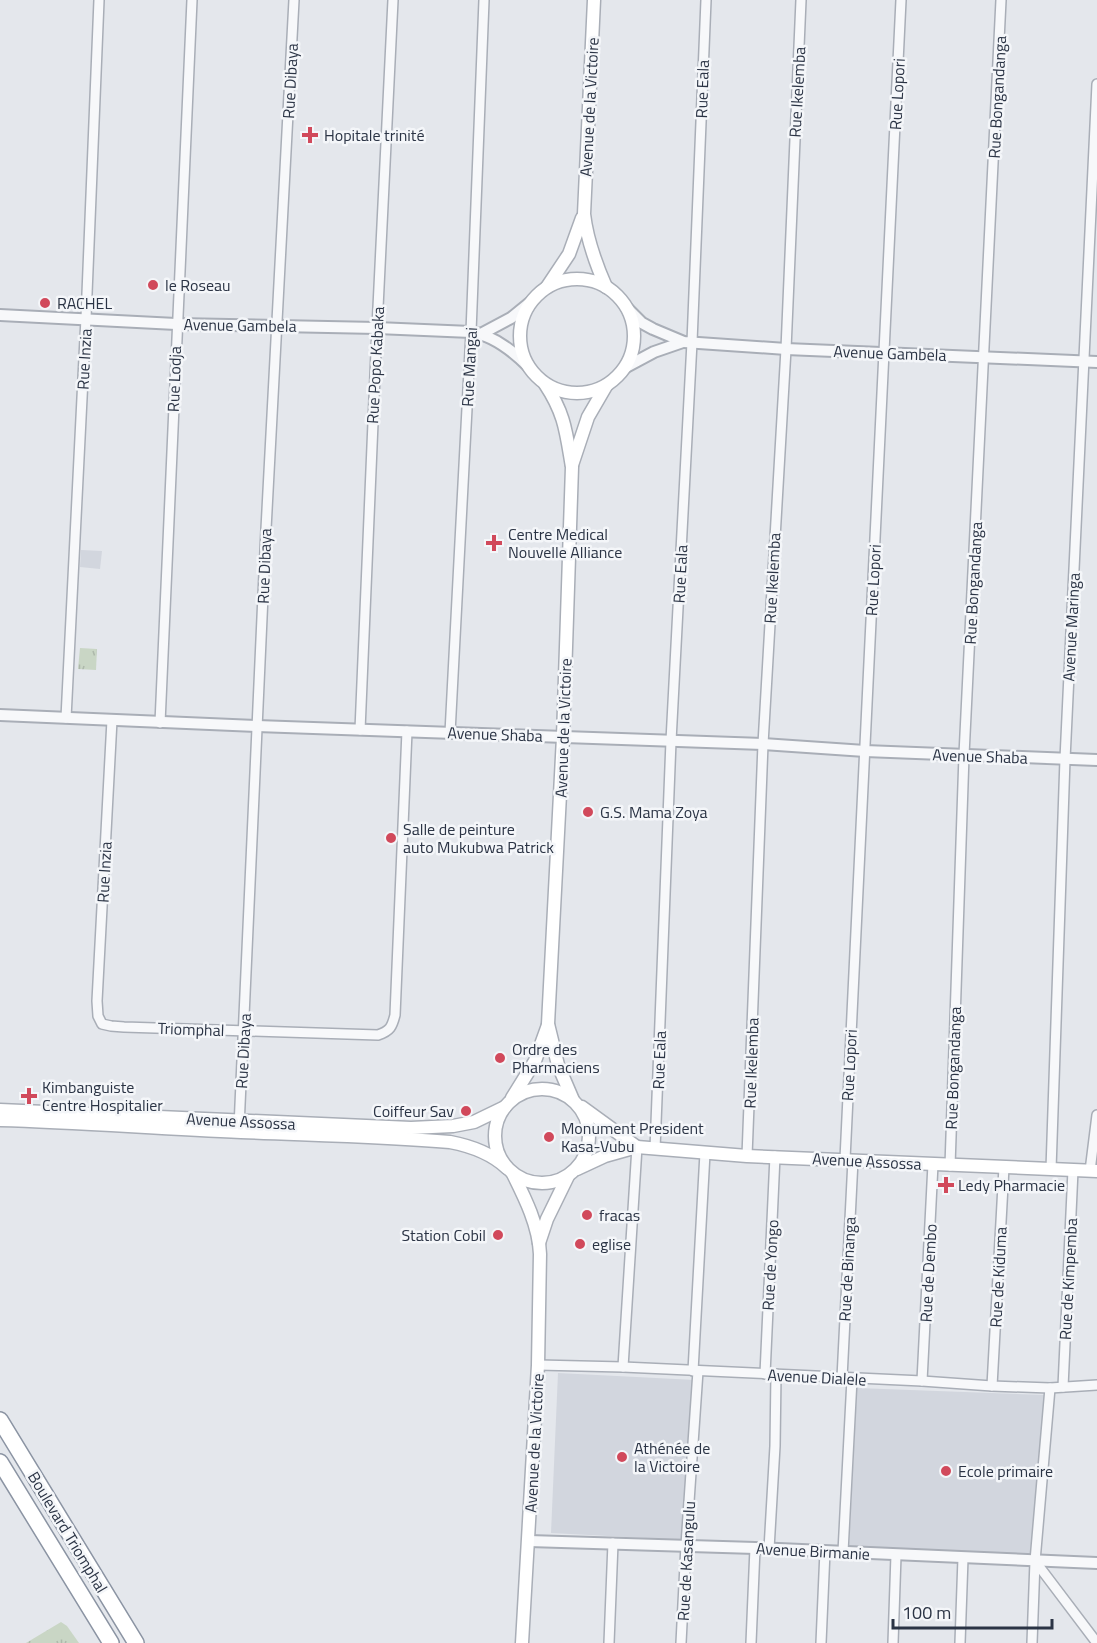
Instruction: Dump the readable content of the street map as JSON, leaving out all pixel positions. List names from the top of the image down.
{
  "streets": {
    "highway": ["Boulevard Triomphal"],
    "main road": ["Avenue de la Victoire", "Avenue Assossa"],
    "street": [
      "Rue Dibaya",
      "Rue Eala",
      "Rue Ikelemba",
      "Rue Lopori",
      "Rue Bongandanga",
      "Avenue Gambela",
      "Rue Inzia",
      "Rue Popo Kabaka",
      "Rue Mangai",
      "Rue Lodja",
      "Avenue Maringa",
      "Avenue Shaba",
      "Triomphal",
      "Rue de Yongo",
      "Rue de Binanga",
      "Rue de Dembo",
      "Rue de Kiduma",
      "Rue de Kimpemba",
      "Avenue Dialele",
      "Avenue Birmanie",
      "Rue de Kasangulu"
    ]
  },
  "crossings": [
    ["Rue Dibaya", "Avenue Gambela"],
    ["Rue Dibaya", "Avenue Shaba"],
    ["Rue Dibaya", "Triomphal"],
    ["Rue Dibaya", "Avenue Assossa"],
    ["Rue Eala", "Avenue Gambela"],
    ["Rue Eala", "Avenue Shaba"],
    ["Rue Eala", "Avenue Assossa"],
    ["Rue Ikelemba", "Avenue Gambela"],
    ["Rue Ikelemba", "Avenue Shaba"],
    ["Rue Ikelemba", "Avenue Assossa"],
    ["Rue Lopori", "Avenue Gambela"],
    ["Rue Lopori", "Avenue Shaba"],
    ["Rue Lopori", "Avenue Assossa"],
    ["Rue Lopori", "Rue de Binanga"],
    ["Rue Bongandanga", "Avenue Gambela"],
    ["Rue Bongandanga", "Avenue Shaba"],
    ["Rue Bongandanga", "Avenue Assossa"],
    ["Avenue de la Victoire", "Avenue Shaba"],
    ["Avenue de la Victoire", "Avenue Dialele"],
    ["Avenue de la Victoire", "Avenue Birmanie"],
    ["Avenue Gambela", "Rue Inzia"],
    ["Avenue Gambela", "Rue Popo Kabaka"],
    ["Avenue Gambela", "Rue Mangai"],
    ["Avenue Gambela", "Rue Lodja"],
    ["Avenue Gambela", "Avenue Maringa"],
    ["Rue Inzia", "Avenue Shaba"],
    ["Rue Inzia", "Triomphal"],
    ["Rue Popo Kabaka", "Avenue Shaba"],
    ["Rue Mangai", "Avenue Shaba"],
    ["Rue Lodja", "Avenue Shaba"],
    ["Avenue Maringa", "Avenue Shaba"],
    ["Avenue Maringa", "Avenue Assossa"],
    ["Avenue Shaba", "Triomphal"],
    ["Avenue Assossa", "Rue de Yongo"],
    ["Avenue Assossa", "Rue de Binanga"],
    ["Avenue Assossa", "Rue de Dembo"],
    ["Avenue Assossa", "Rue de Kiduma"],
    ["Avenue Assossa", "Rue de Kimpemba"],
    ["Avenue Assossa", "Rue de Kasangulu"],
    ["Rue de Yongo", "Avenue Dialele"],
    ["Rue de Binanga", "Avenue Dialele"],
    ["Rue de Binanga", "Avenue Birmanie"],
    ["Rue de Dembo", "Avenue Dialele"],
    ["Rue de Kiduma", "Avenue Dialele"],
    ["Rue de Kimpemba", "Avenue Dialele"],
    ["Avenue Dialele", "Rue de Kasangulu"],
    ["Avenue Birmanie", "Rue de Kasangulu"]
  ],
  "places": {
    "health": [
      "Hopitale trinité",
      "Centre Medical Nouvelle Alliance",
      "Kimbanguiste Centre Hospitalier",
      "Ledy Pharmacie"
    ],
    "other": [
      "le Roseau",
      "RACHEL",
      "G.S. Mama Zoya",
      "Salle de peinture auto Mukubwa Patrick",
      "Ordre des Pharmaciens",
      "Coiffeur Sav",
      "Monument President Kasa-Vubu",
      "fracas",
      "Station Cobil",
      "eglise",
      "Athénée de la Victoire",
      "Ecole primaire"
    ]
  },
  "scale_bar": "100 m"
}
